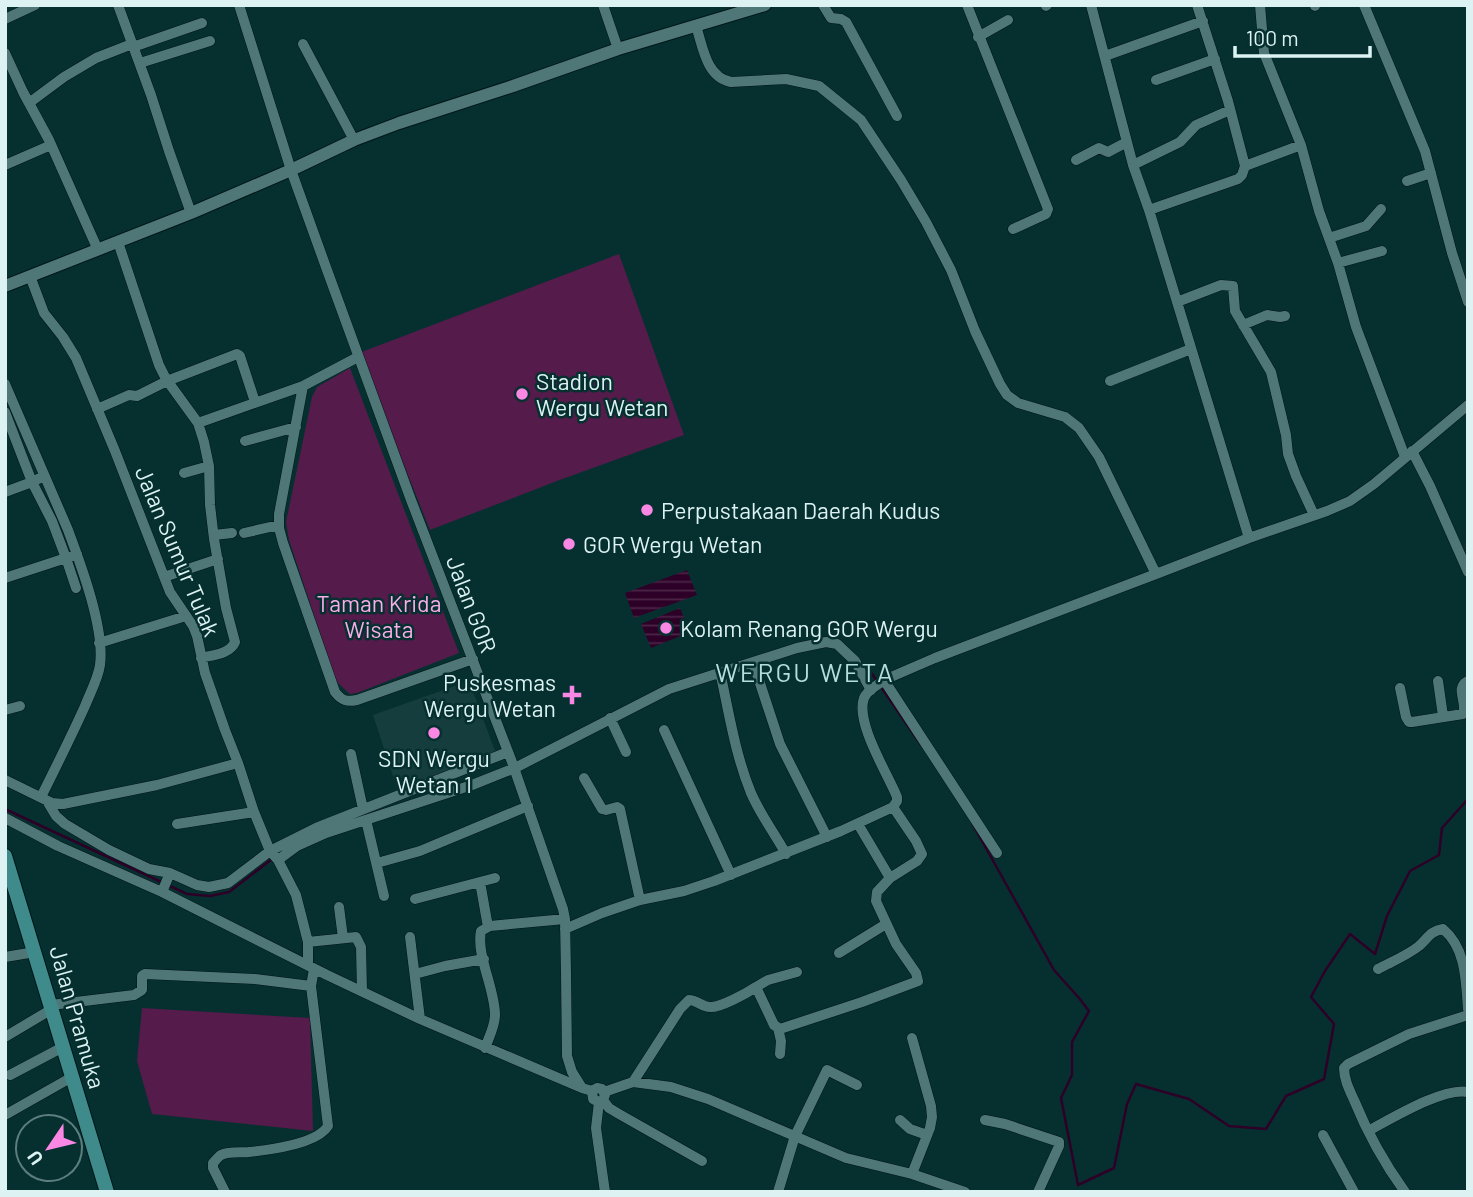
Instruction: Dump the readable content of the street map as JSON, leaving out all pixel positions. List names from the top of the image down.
{
  "streets": {
    "main road": ["Jalan Pramuka"],
    "street": ["Jalan Sumur Tulak", "Jalan GOR"]
  },
  "districts": ["WERGU WETA"],
  "parks": ["Taman Krida Wisata"],
  "places": {
    "other": [
      "Stadion Wergu Wetan",
      "Perpustakaan Daerah Kudus",
      "GOR Wergu Wetan",
      "Kolam Renang GOR Wergu",
      "SDN Wergu Wetan 1"
    ],
    "health": ["Puskesmas Wergu Wetan"]
  },
  "scale_bar": "100 m",
  "north": "bottom left"
}
